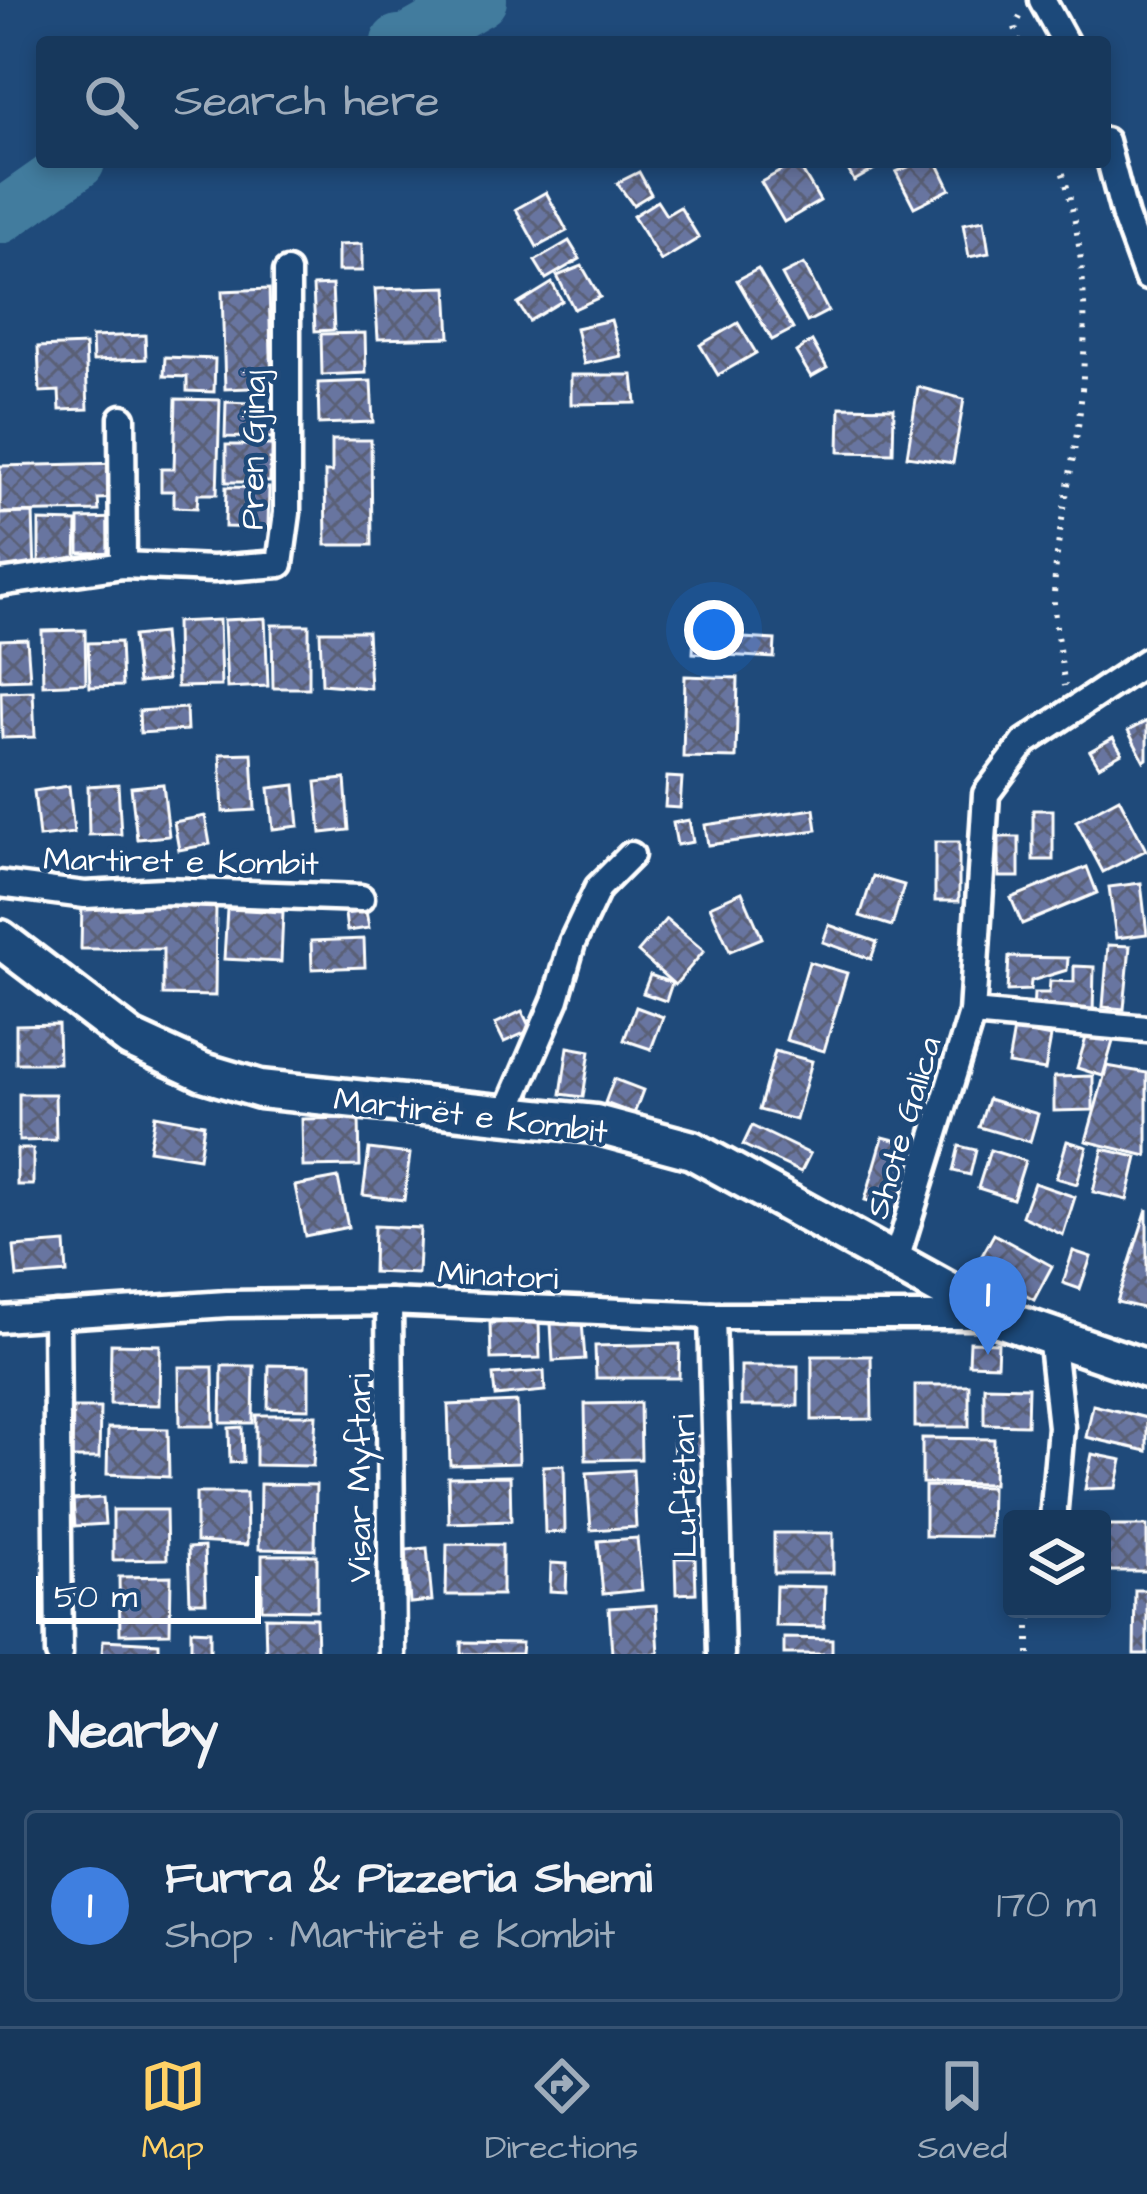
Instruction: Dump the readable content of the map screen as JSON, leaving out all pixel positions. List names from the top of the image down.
{
  "streets": {
    "main road": ["Martirët e Kombit"],
    "street": [
      "Pren Gjinaj",
      "Martiret e Kombit",
      "Shote Galica",
      "Minatori",
      "Visar Myftari",
      "Luftëtari"
    ]
  },
  "crossings": [
    ["Martirët e Kombit", "Shote Galica"],
    ["Martirët e Kombit", "Minatori"],
    ["Minatori", "Visar Myftari"],
    ["Minatori", "Luftëtari"]
  ],
  "scale_bar": "50 m",
  "page": {
    "search": "Search here",
    "pins": "1",
    "scale": "50 m",
    "heading": "Nearby",
    "list": [
      {
        "mark": "1",
        "name": "Furra & Pizzeria Shemi",
        "note": "Shop · Martirët e Kombit",
        "value": "170 m"
      }
    ],
    "nav": ["Map", "Directions", "Saved"]
  }
}
